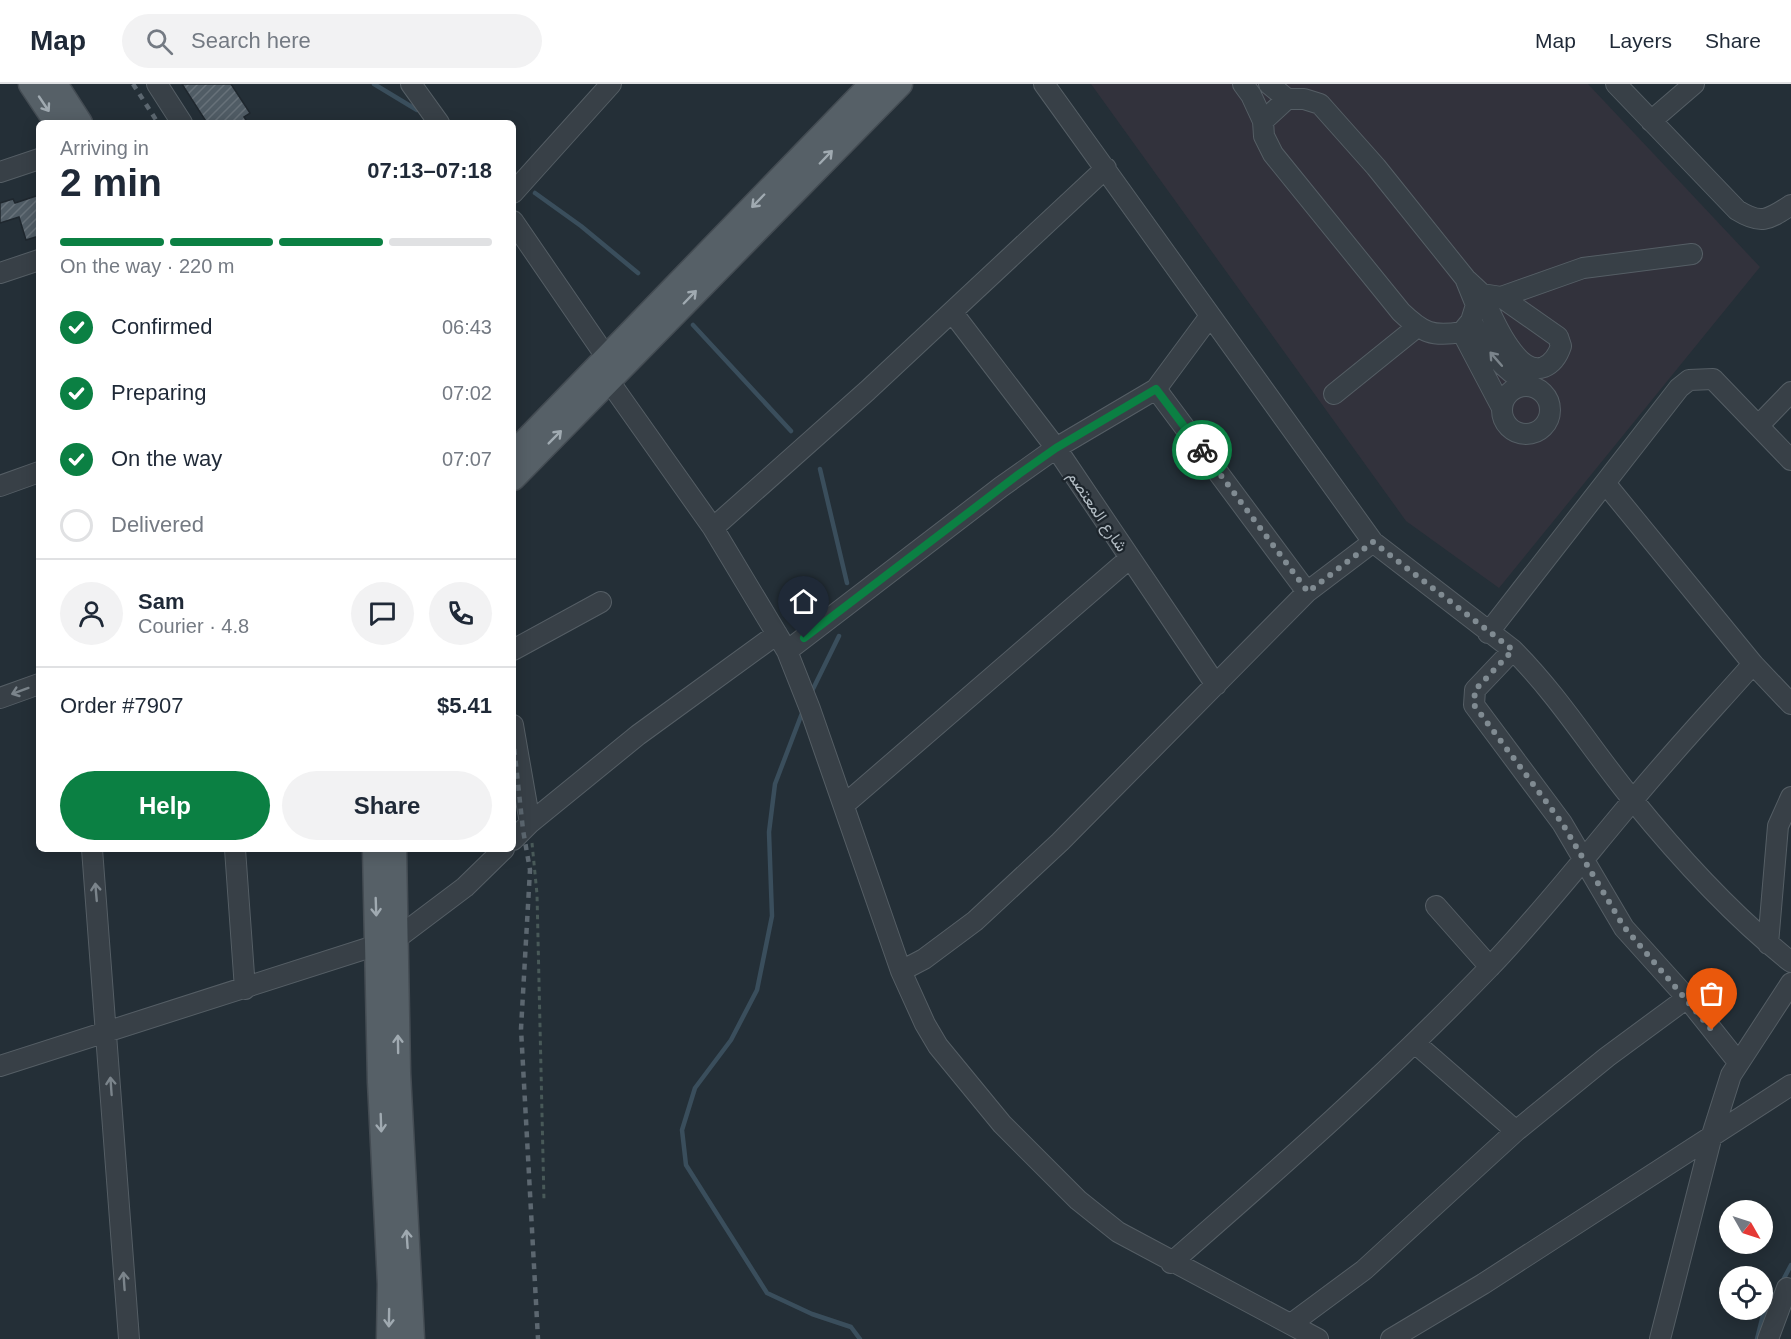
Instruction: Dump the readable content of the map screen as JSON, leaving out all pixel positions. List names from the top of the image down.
{
  "streets": {
    "street": ["شارع المعتصم"]
  },
  "north": "bottom right",
  "page": {
    "header": "Map",
    "search": "Search here",
    "nav": ["Map", "Layers", "Share"],
    "heading": ["2 min", "Arriving in", "07:13–07:18"],
    "panel": [
      "Sam",
      "Courier · 4.8",
      "Order #7907",
      "$5.41"
    ],
    "bar": "On the way · 220 m",
    "list": [
      ["Confirmed", "06:43"],
      ["Preparing", "07:02"],
      ["On the way", "07:07"],
      "Delivered"
    ],
    "buttons": ["Help", "Share"]
  }
}
